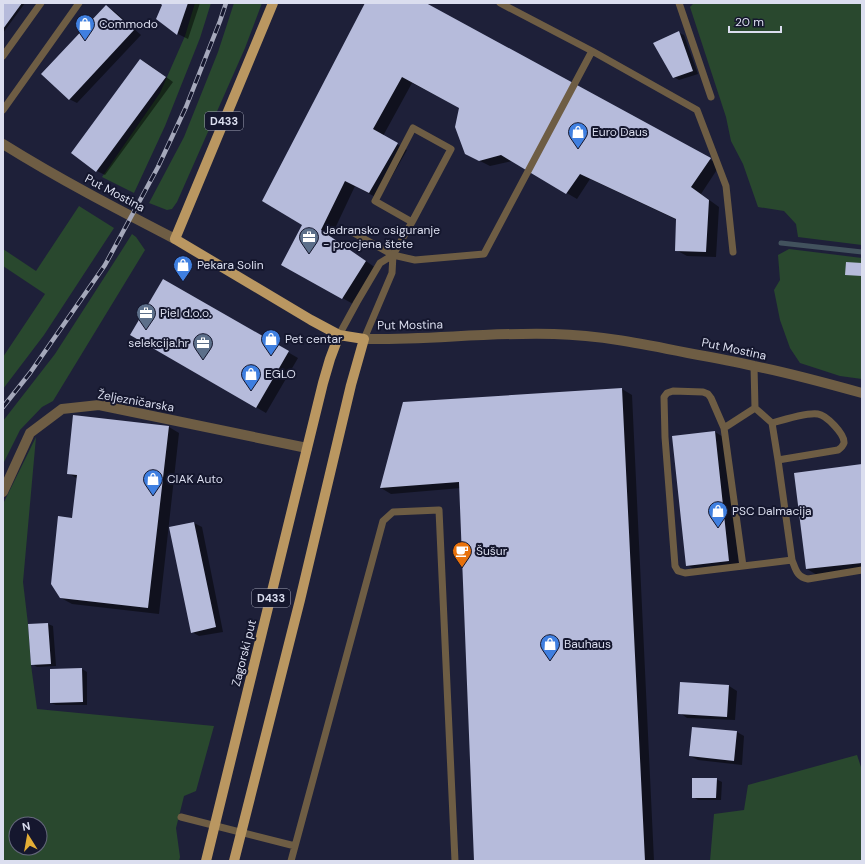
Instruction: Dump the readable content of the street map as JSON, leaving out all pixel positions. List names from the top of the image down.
{
  "streets": {
    "main road": ["D433", "Put Mostina", "Zagorski put"],
    "street": ["Željezničarska"]
  },
  "crossings": [
    ["D433", "Put Mostina"],
    ["Put Mostina", "Zagorski put"],
    ["Željezničarska", "Zagorski put"]
  ],
  "places": {
    "shop": [
      "Commodo",
      "Euro Daus",
      "Pekara Solin",
      "Pet centar",
      "EGLO",
      "CIAK Auto",
      "PSC Dalmacija",
      "Bauhaus"
    ],
    "office": ["Jadransko osiguranje - procjena štete", "Piel d.o.o.", "selekcija.hr"],
    "cafe": ["Šušur"]
  },
  "scale_bar": "20 m",
  "north": "top"
}
